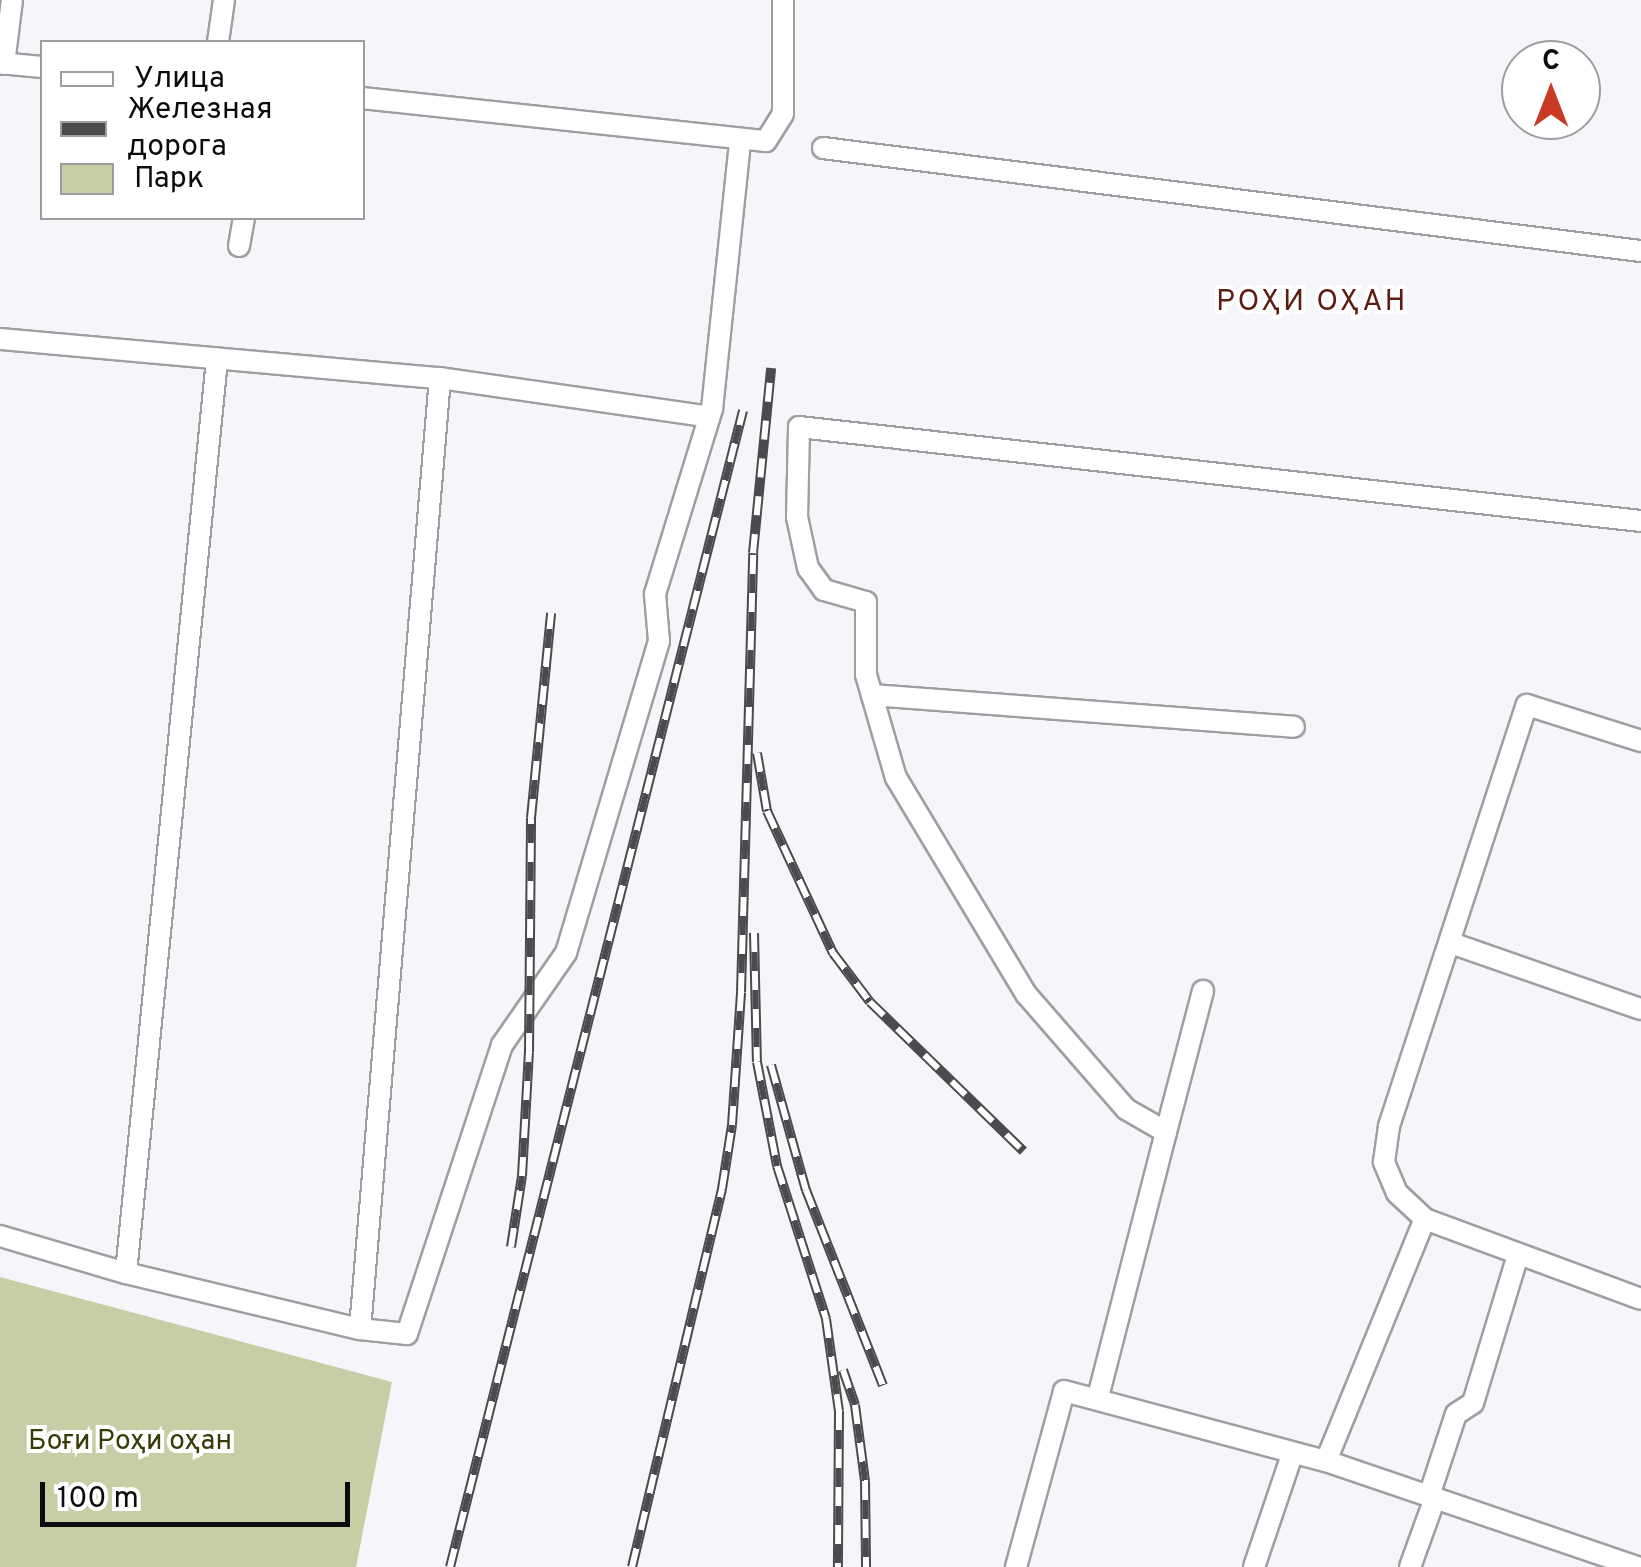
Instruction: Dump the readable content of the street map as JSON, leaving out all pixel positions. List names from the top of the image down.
{
  "districts": ["РОҲИ ОҲАН"],
  "parks": ["Боғи Роҳи оҳан"],
  "legend": ["Улица", "Железная дорога", "Парк"],
  "scale_bar": "100 m",
  "north": "top"
}
